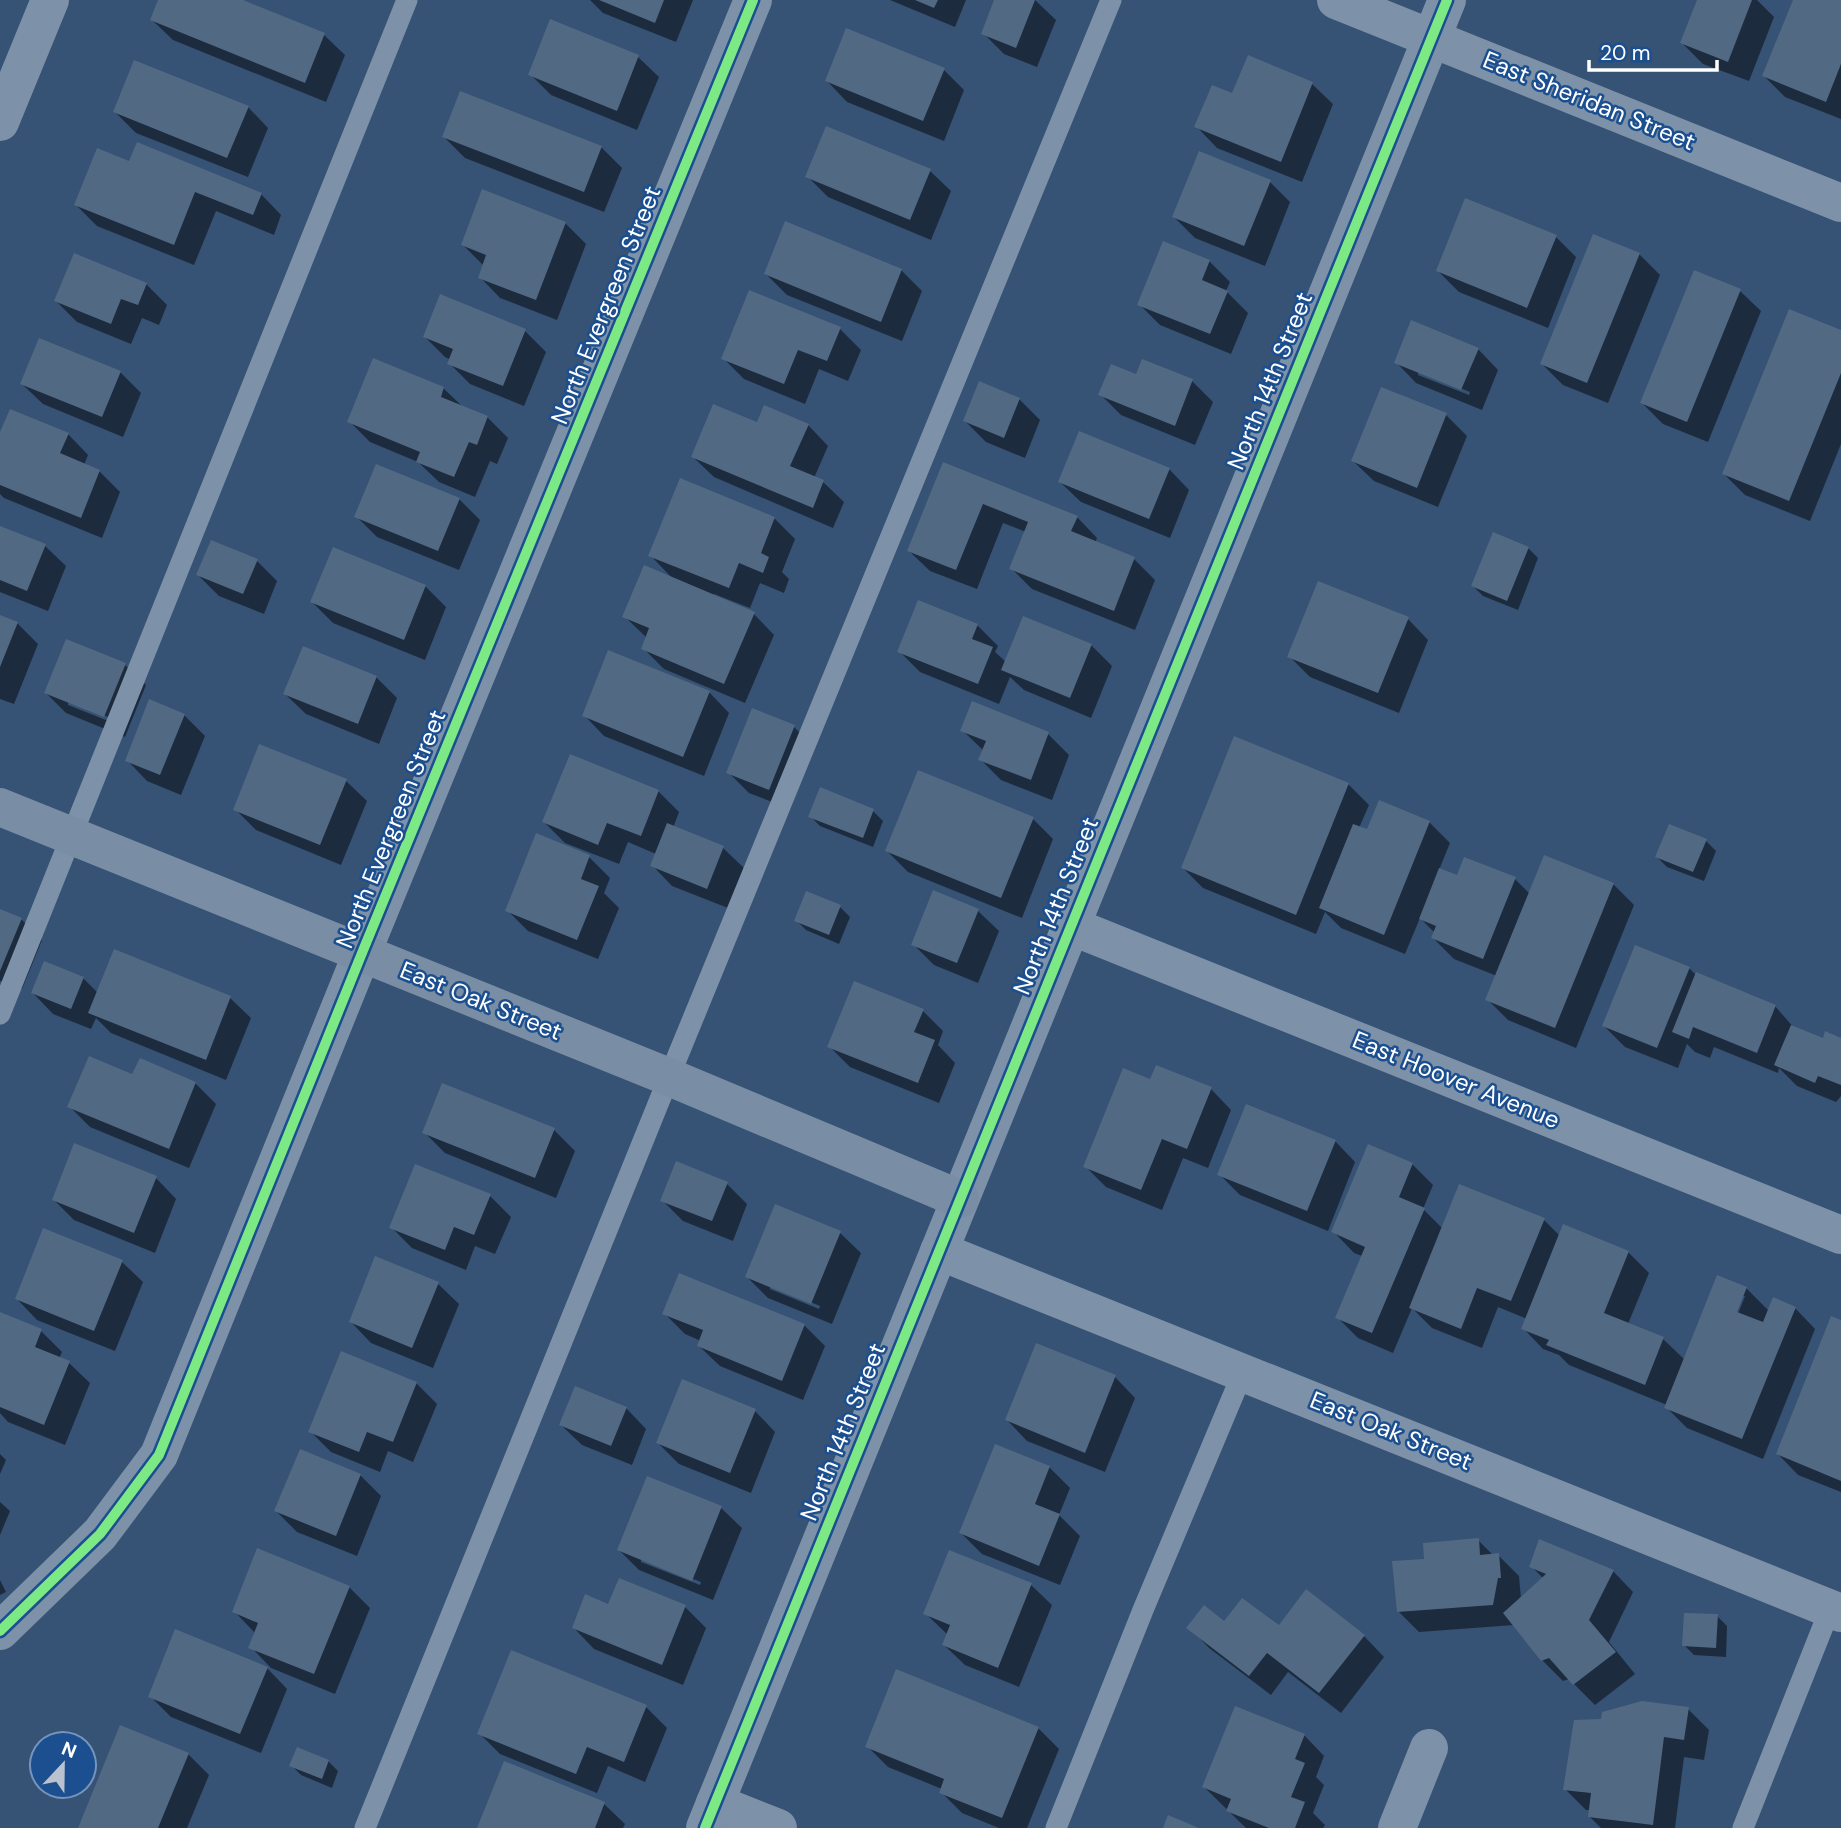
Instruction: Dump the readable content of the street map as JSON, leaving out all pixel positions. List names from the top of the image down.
{
  "streets": {
    "street": [
      "East Sheridan Street",
      "North Evergreen Street",
      "North 14th Street",
      "East Oak Street",
      "East Hoover Avenue"
    ]
  },
  "crossings": [
    ["East Sheridan Street", "North 14th Street"],
    ["North Evergreen Street", "East Oak Street"],
    ["North 14th Street", "East Oak Street"],
    ["North 14th Street", "East Hoover Avenue"]
  ],
  "scale_bar": "20 m",
  "north": "top"
}
